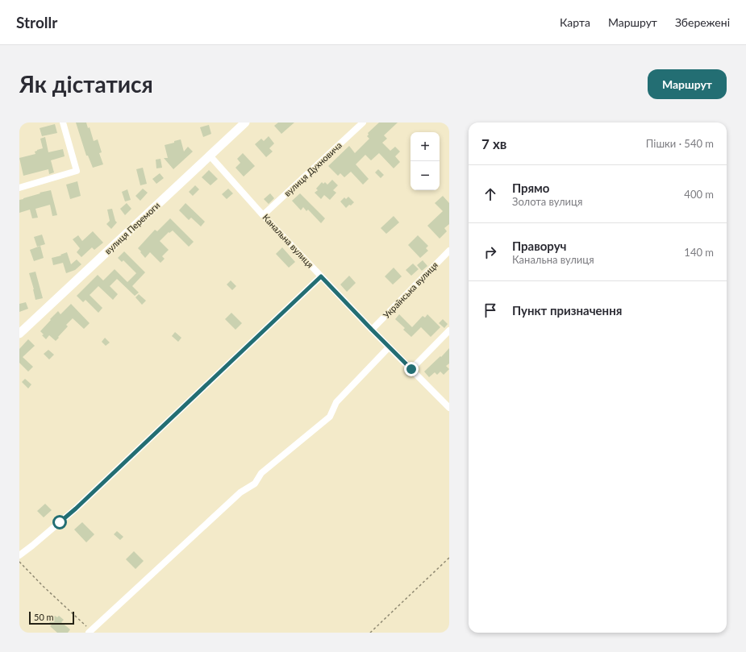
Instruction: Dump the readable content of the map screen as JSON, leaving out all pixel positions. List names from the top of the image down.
{
  "streets": {
    "street": [
      "вулиця Духновича",
      "вулиця Перемоги",
      "Канальна вулиця",
      "Українська вулиця"
    ]
  },
  "crossings": [
    ["вулиця Духновича", "Канальна вулиця"],
    ["вулиця Перемоги", "Канальна вулиця"],
    ["Канальна вулиця", "Українська вулиця"]
  ],
  "scale_bar": "50 m",
  "page": {
    "header": "Strollr",
    "nav": ["Карта", "Маршрут", "Збережені"],
    "buttons": "Маршрут",
    "title": "Як дістатися",
    "heading": ["7 хв", "Пішки · 540 m"],
    "map_buttons": ["+", "−"],
    "list": [
      ["Прямо", "Золота вулиця", "400 m"],
      ["Праворуч", "Канальна вулиця", "140 m"],
      "Пункт призначення"
    ],
    "scale": "50 m"
  }
}
